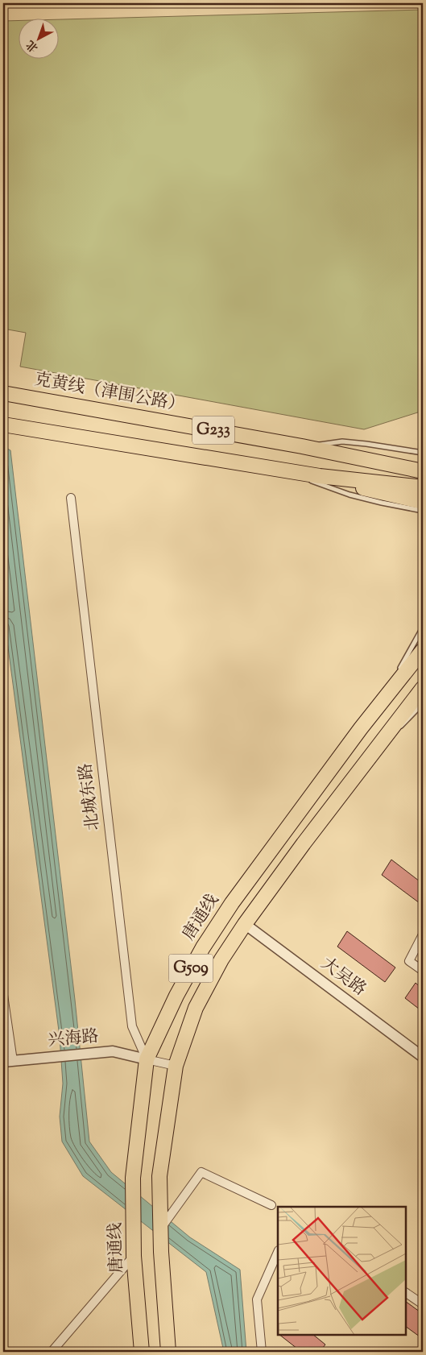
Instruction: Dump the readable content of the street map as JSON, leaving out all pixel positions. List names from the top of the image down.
{
  "streets": {
    "highway": [
      "克黄线（津围公路）",
      "G233",
      "唐通线",
      "G509"
    ],
    "street": ["北城东路", "大吴路", "兴海路"]
  },
  "crossings": [
    ["克黄线（津围公路）", "G233"],
    ["北城东路", "唐通线"],
    ["北城东路", "兴海路"],
    ["唐通线", "兴海路"],
    ["G509", "大吴路"]
  ],
  "north": "bottom left"
}
